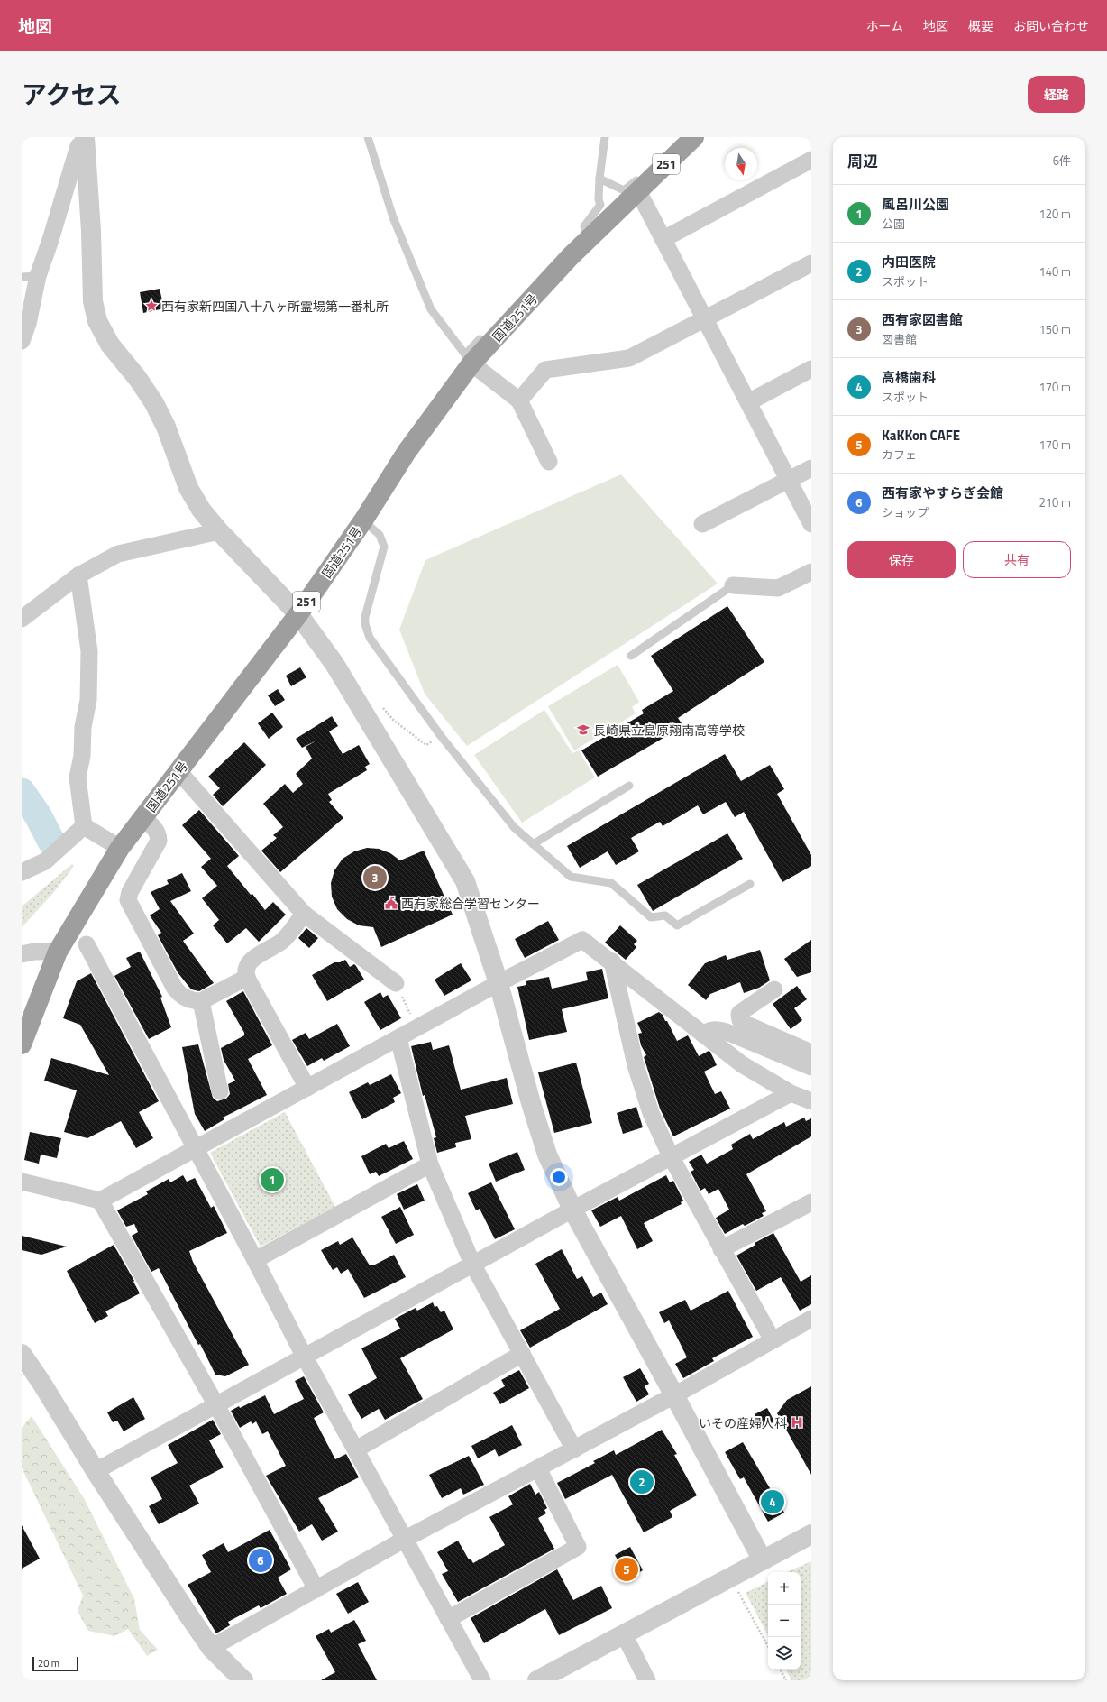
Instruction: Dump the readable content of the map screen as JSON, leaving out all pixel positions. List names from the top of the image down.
{
  "streets": {
    "highway": ["251", "国道251号"]
  },
  "places": {
    "place": ["西有家新四国八十八ヶ所霊場第一番札所"],
    "school or university": ["長崎県立島原翔南高等学校"],
    "public building": ["西有家総合学習センター"],
    "hospital": ["いその産婦人科"]
  },
  "scale_bar": "20 m",
  "north": "bottom",
  "page": {
    "header": "地図",
    "nav": [
      "ホーム",
      "地図",
      "概要",
      "お問い合わせ"
    ],
    "title": "アクセス",
    "buttons": [
      "経路",
      ["保存", "共有"]
    ],
    "heading": ["周辺", "6件"],
    "list": [
      {
        "mark": "1",
        "name": "風呂川公園",
        "note": "公園",
        "value": "120 m"
      },
      {
        "mark": "2",
        "name": "内田医院",
        "note": "スポット",
        "value": "140 m"
      },
      {
        "mark": "3",
        "name": "西有家図書館",
        "note": "図書館",
        "value": "150 m"
      },
      {
        "mark": "4",
        "name": "高橋歯科",
        "note": "スポット",
        "value": "170 m"
      },
      {
        "mark": "5",
        "name": "KaKKon CAFE",
        "note": "カフェ",
        "value": "170 m"
      },
      {
        "mark": "6",
        "name": "西有家やすらぎ会館",
        "note": "ショップ",
        "value": "210 m"
      }
    ],
    "pins": [
      "3",
      "1",
      "2",
      "4",
      "6",
      "5"
    ],
    "map_buttons": ["+", "−"],
    "scale": "20 m"
  }
}
